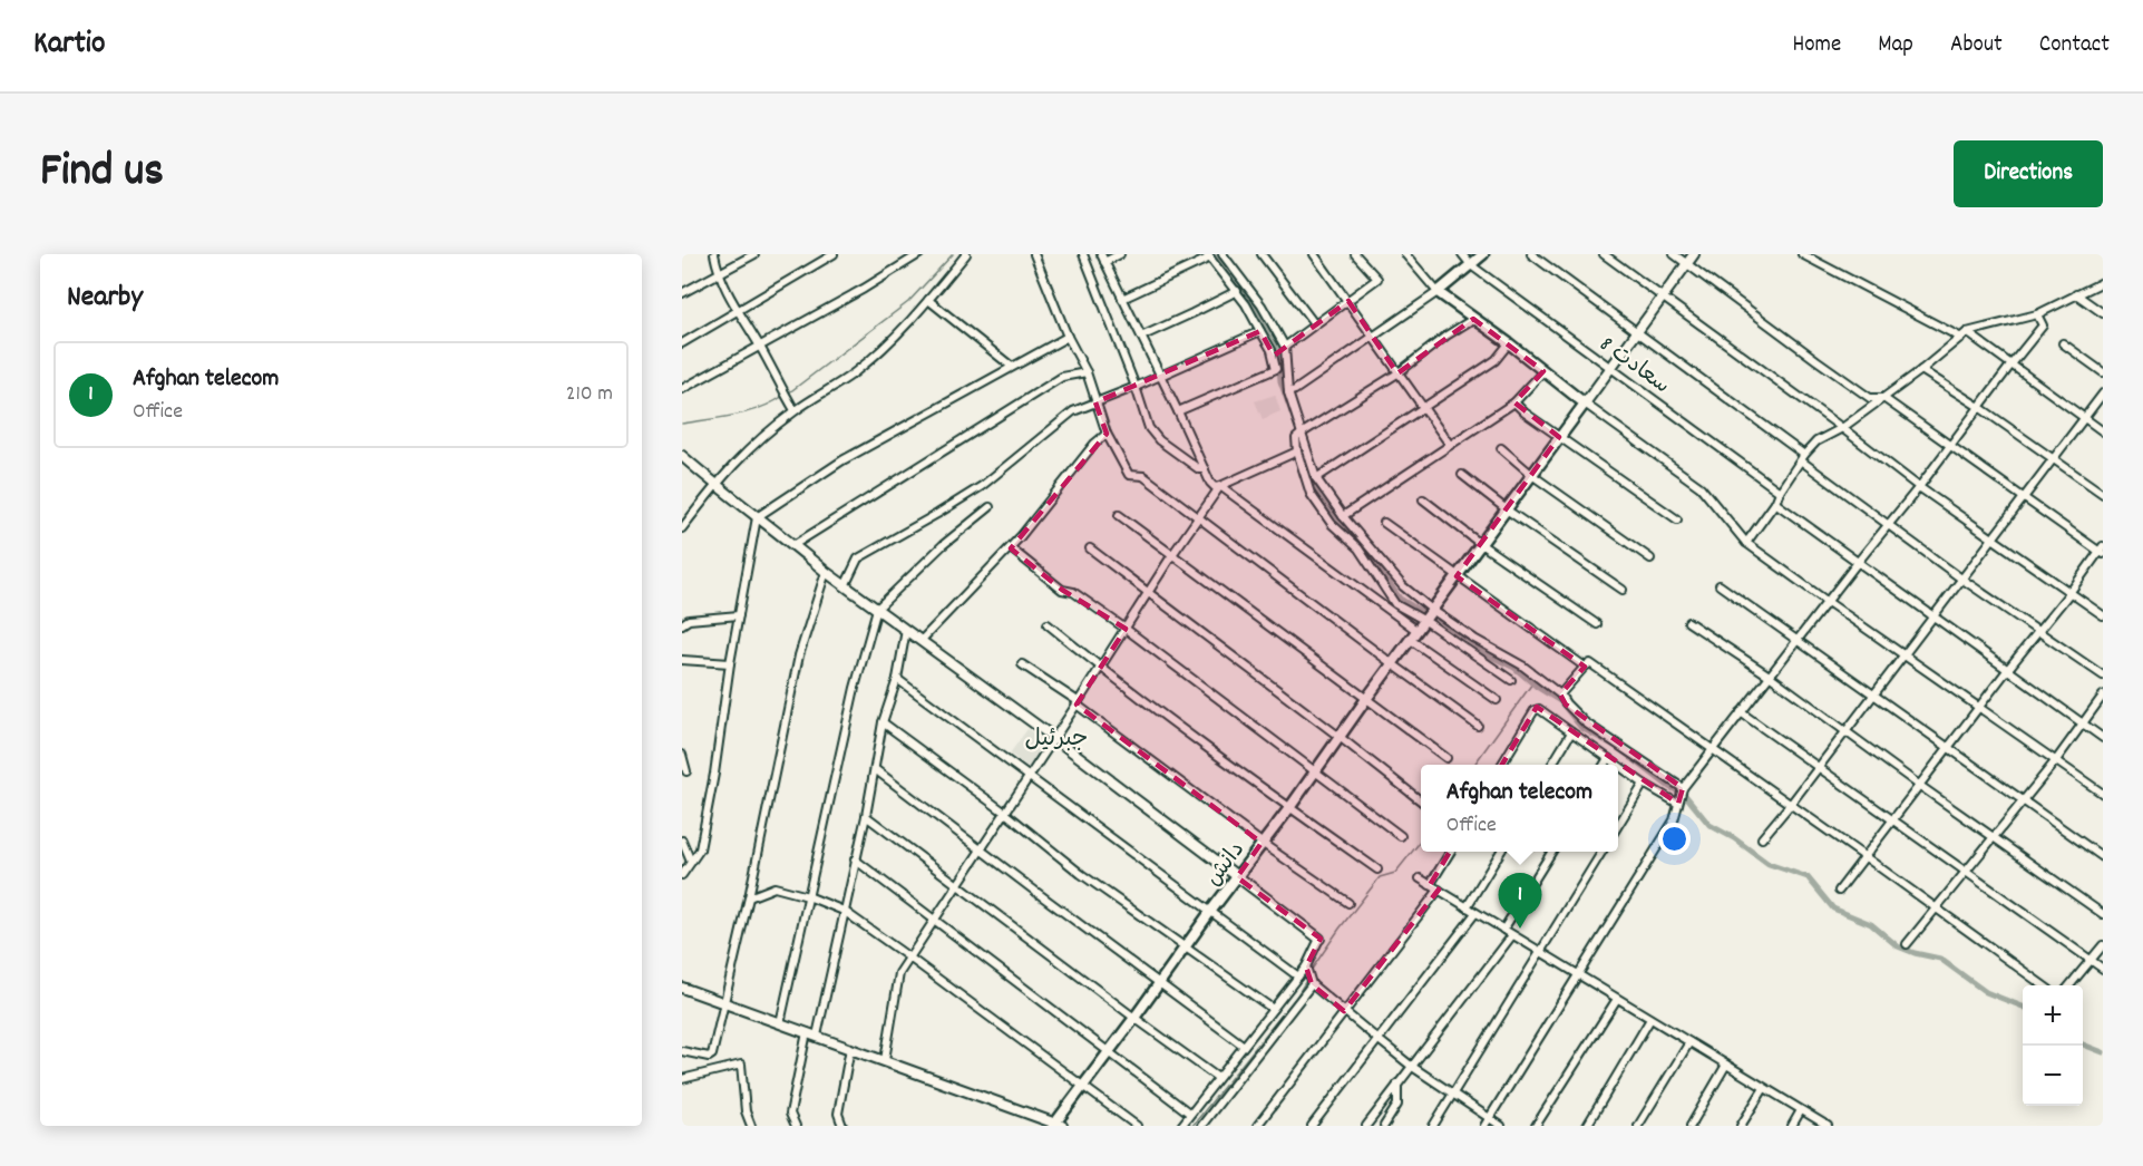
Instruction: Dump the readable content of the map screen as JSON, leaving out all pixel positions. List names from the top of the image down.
{
  "streets": {
    "main road": ["دانش"],
    "street": ["سعادت 8"]
  },
  "districts": ["جبرئیل"],
  "page": {
    "header": "Kartio",
    "nav": [
      "Home",
      "Map",
      "About",
      "Contact"
    ],
    "title": "Find us",
    "buttons": "Directions",
    "heading": "Nearby",
    "list": [
      {
        "mark": "1",
        "name": "Afghan telecom",
        "note": "Office",
        "value": "210 m"
      }
    ],
    "popup": ["Afghan telecom", "Office"],
    "pins": "1",
    "map_buttons": ["+", "−"]
  }
}
